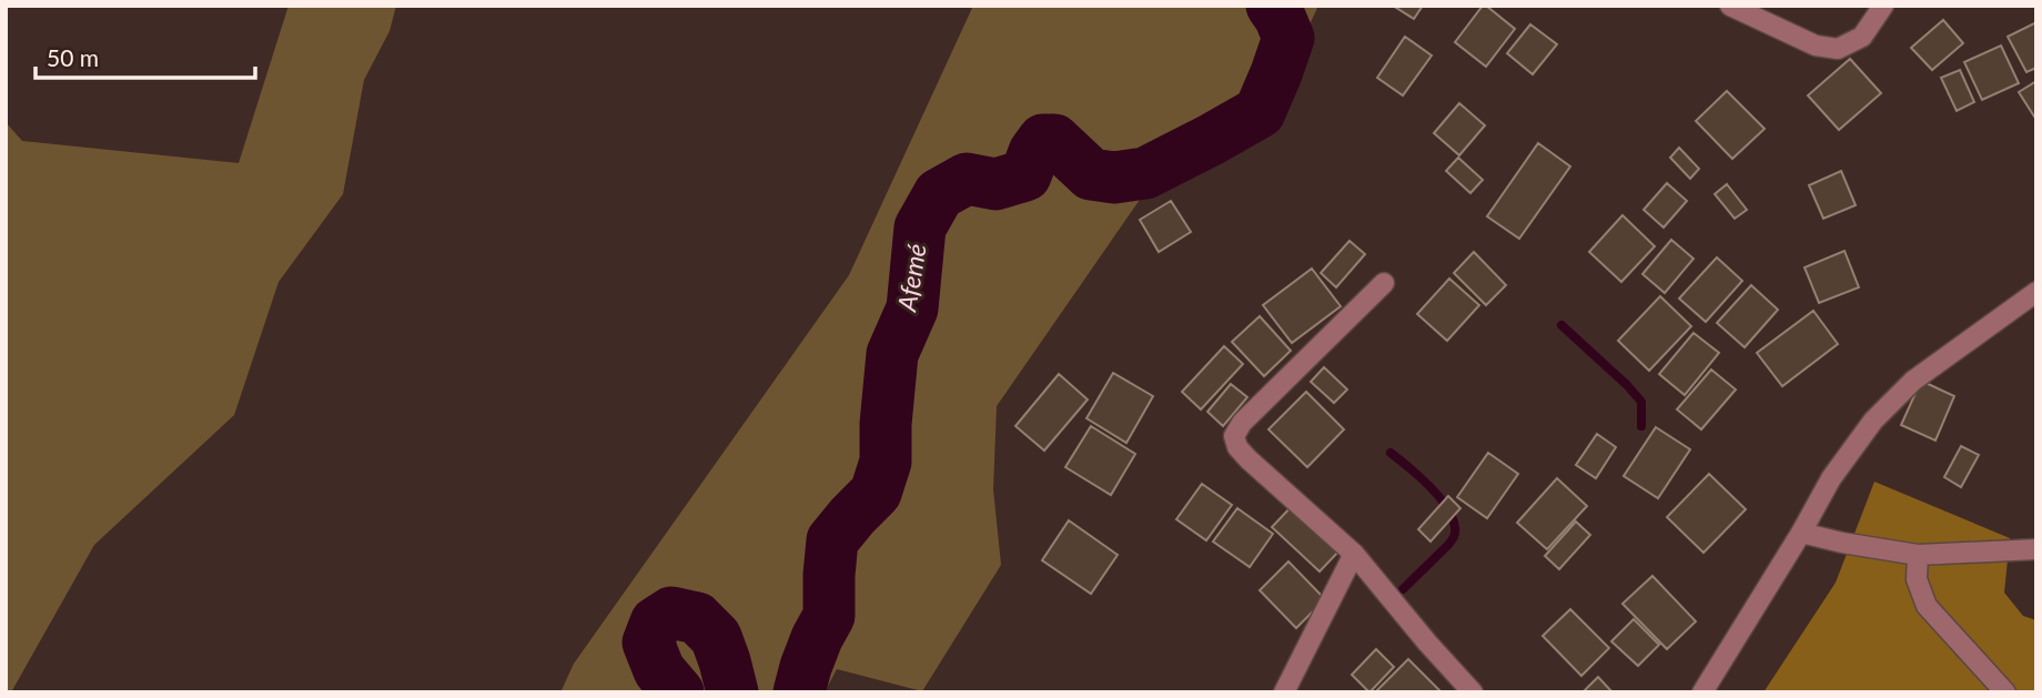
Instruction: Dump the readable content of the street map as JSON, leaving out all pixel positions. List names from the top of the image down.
{
  "water": ["Afemé"],
  "scale_bar": "50 m"
}
